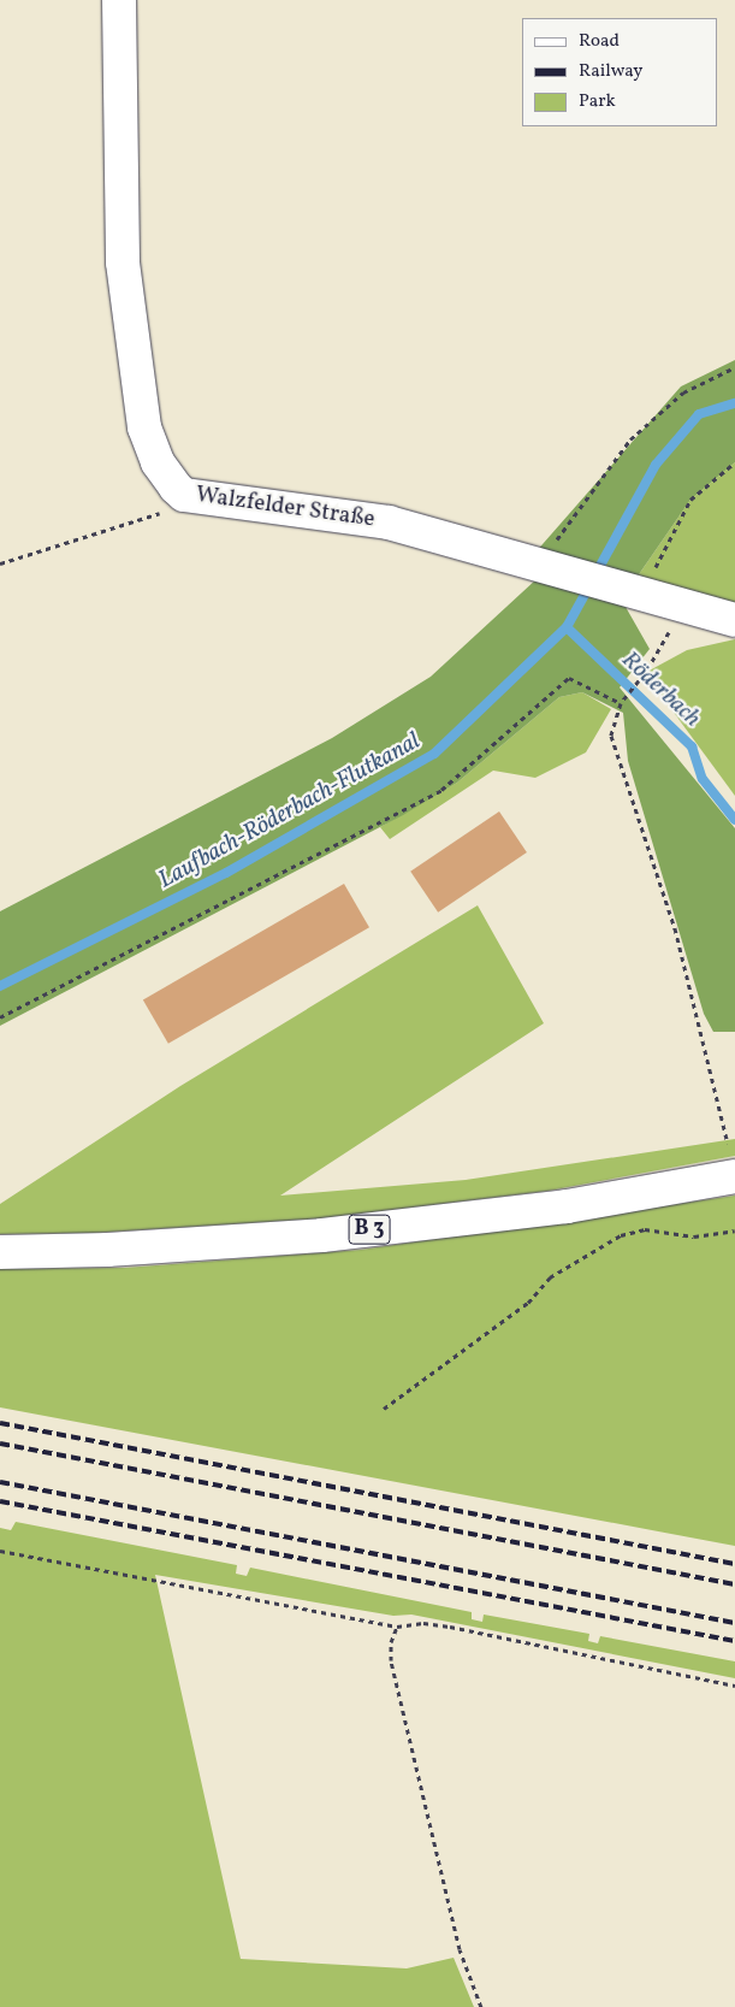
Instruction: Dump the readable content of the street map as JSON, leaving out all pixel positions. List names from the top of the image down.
{
  "streets": {
    "street": ["Walzfelder Straße", "B 3"]
  },
  "water": ["Röderbach", "Laufbach-Röderbach-Flutkanal"],
  "legend": ["Road", "Railway", "Park"]
}
